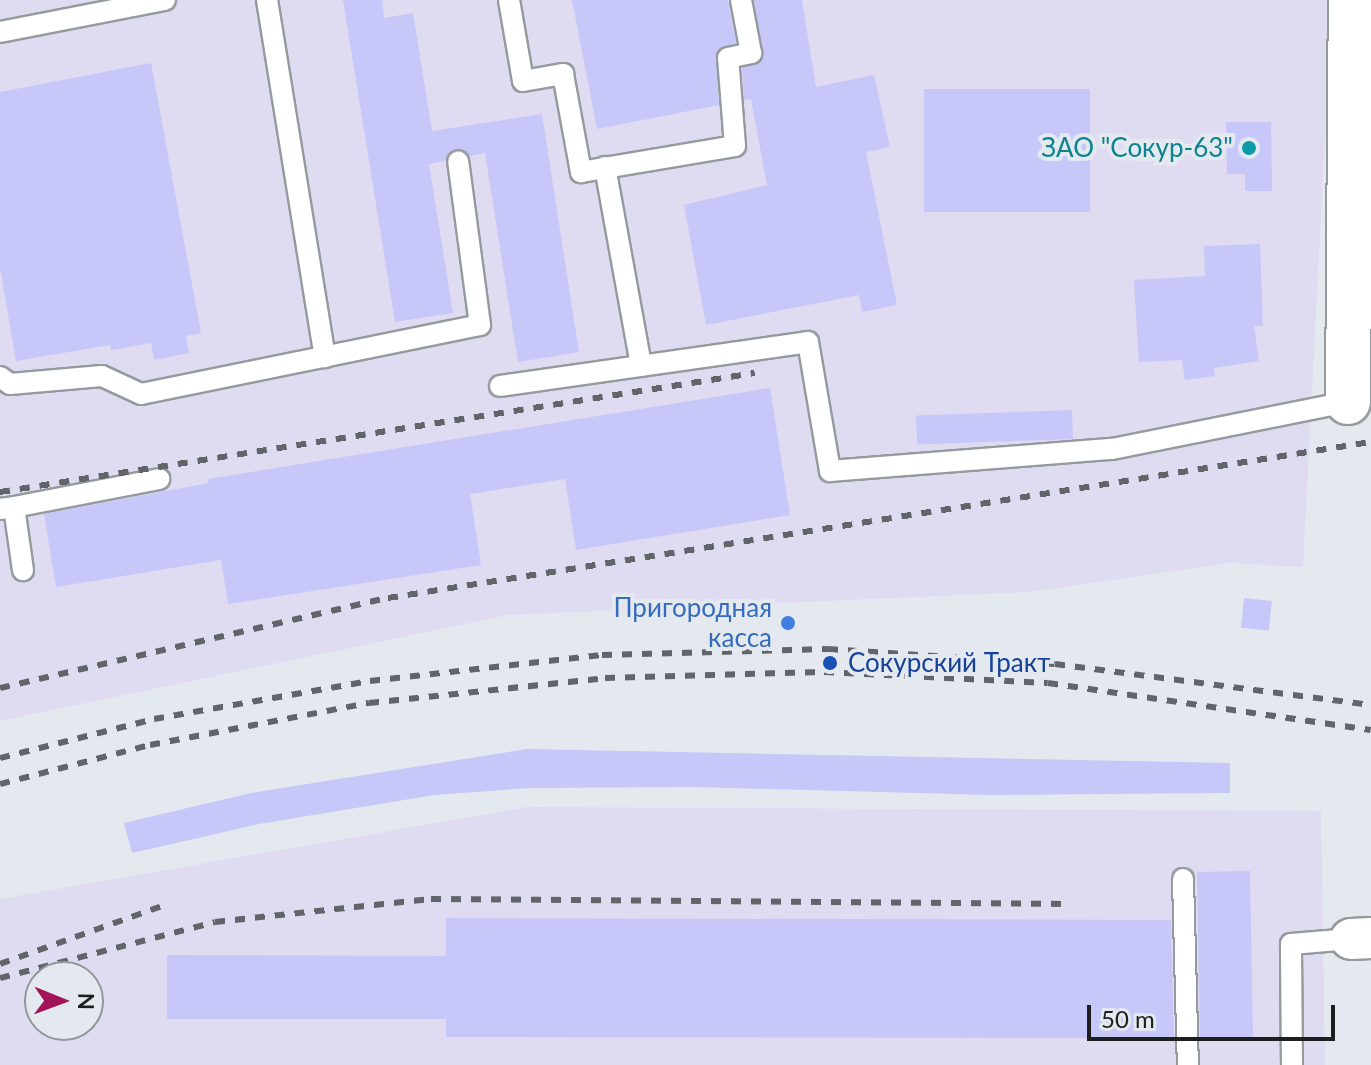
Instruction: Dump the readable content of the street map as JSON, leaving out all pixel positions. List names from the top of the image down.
{
  "places": ["ЗАО \"Сокур-63\"", "Пригородная касса", "Сокурский Тракт"],
  "scale_bar": "50 m",
  "north": "right"
}
